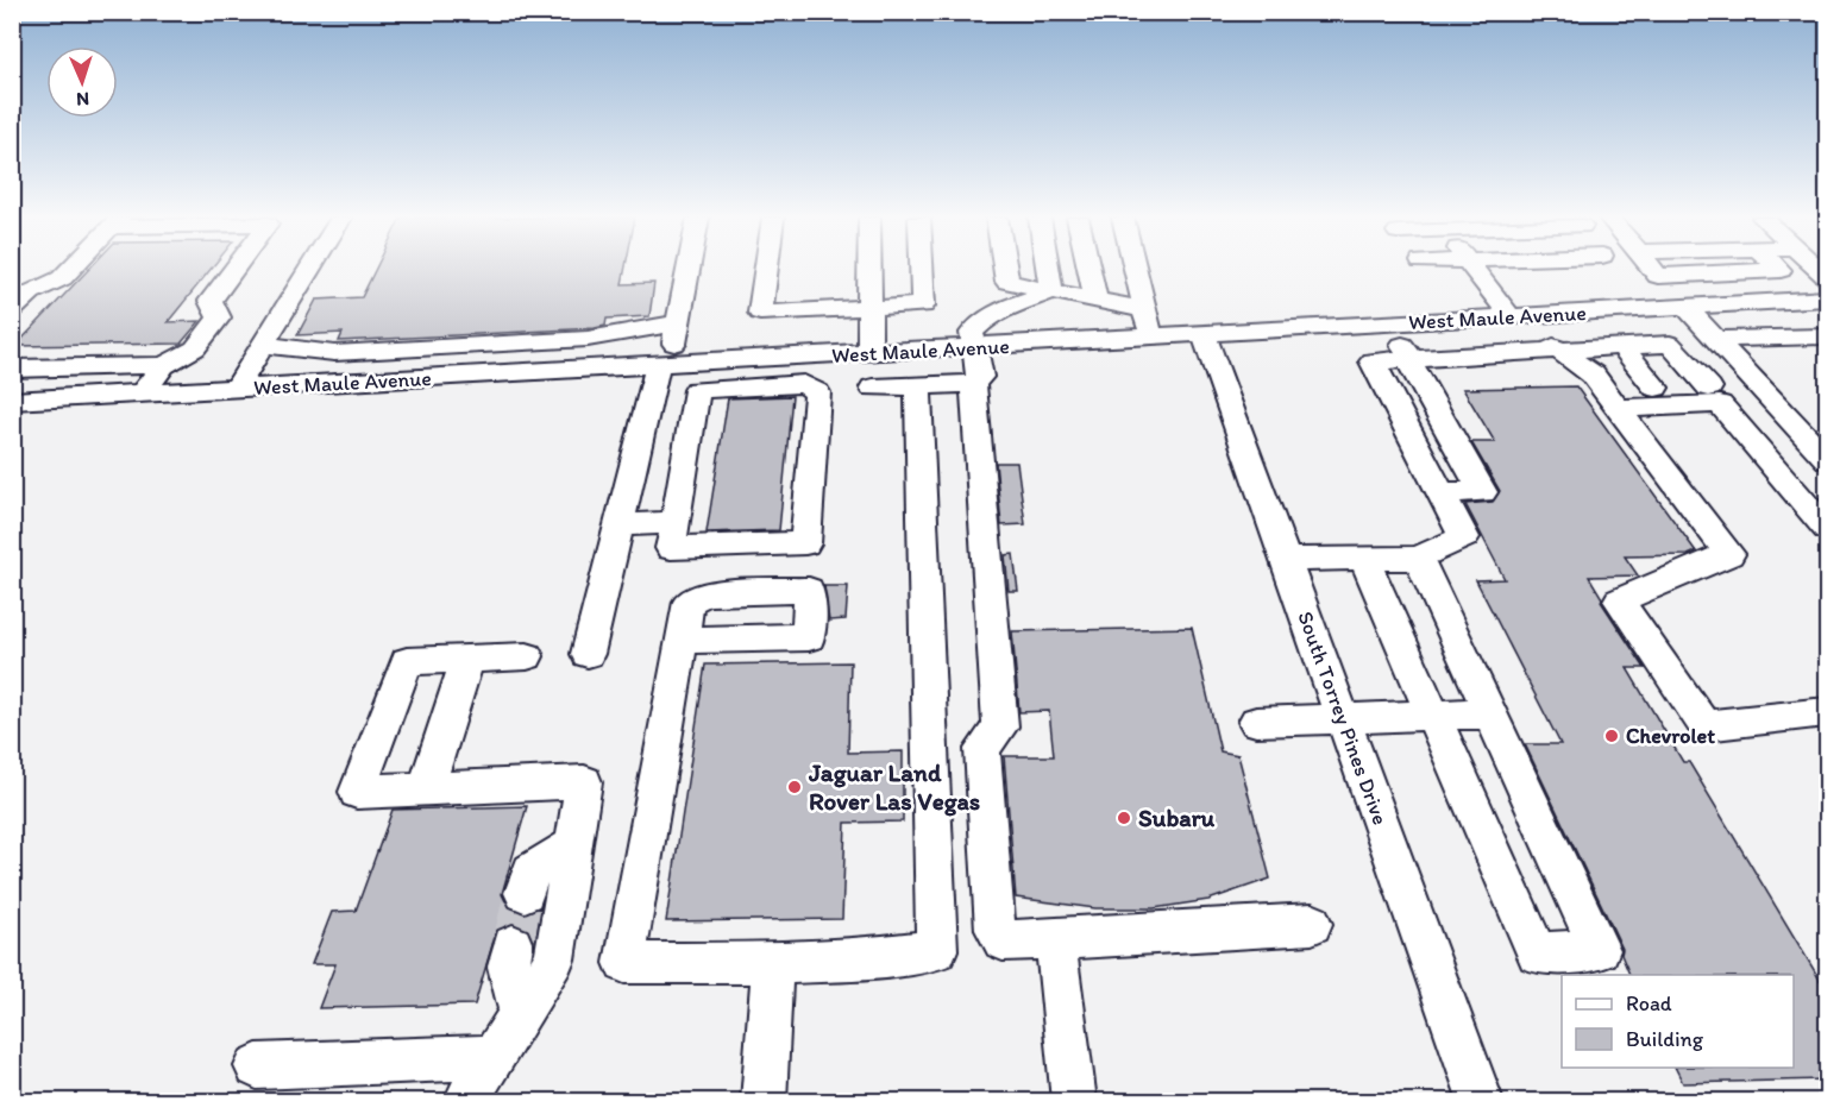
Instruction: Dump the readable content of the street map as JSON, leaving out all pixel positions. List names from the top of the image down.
{
  "streets": {
    "street": ["West Maule Avenue", "South Torrey Pines Drive"]
  },
  "crossings": [
    ["West Maule Avenue", "South Torrey Pines Drive"]
  ],
  "places": ["Chevrolet", "Jaguar Land Rover Las Vegas", "Subaru"],
  "legend": ["Road", "Building"],
  "north": "bottom"
}
